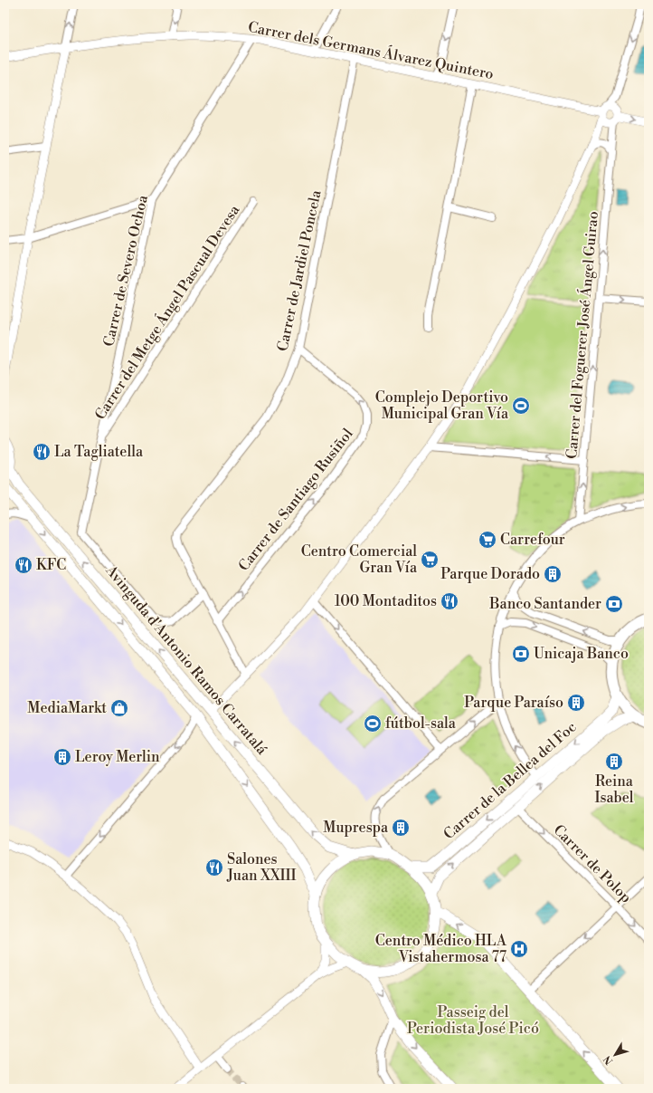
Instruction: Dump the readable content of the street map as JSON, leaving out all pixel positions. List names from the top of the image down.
{
  "streets": {
    "main road": ["Avinguda d'Antonio Ramos Carratalá", "Carrer de la Bellea del Foc"],
    "street": [
      "Carrer dels Germans Álvarez Quintero",
      "Carrer de Severo Ochoa",
      "Carrer de Jardiel Poncela",
      "Carrer del Metge Ángel Pascual Devesa",
      "Carrer del Foguerer José Ángel Guirao",
      "Carrer de Santiago Rusiñol",
      "Carrer de Polop"
    ]
  },
  "crossings": [
    ["Carrer dels Germans Álvarez Quintero", "Carrer de Severo Ochoa"],
    ["Carrer dels Germans Álvarez Quintero", "Carrer de Jardiel Poncela"],
    ["Carrer dels Germans Álvarez Quintero", "Carrer del Foguerer José Ángel Guirao"],
    ["Carrer de Severo Ochoa", "Carrer del Metge Ángel Pascual Devesa"],
    ["Carrer de Severo Ochoa", "Avinguda d'Antonio Ramos Carratalá"],
    ["Carrer de Jardiel Poncela", "Carrer de Santiago Rusiñol"],
    ["Carrer de Jardiel Poncela", "Avinguda d'Antonio Ramos Carratalá"],
    ["Avinguda d'Antonio Ramos Carratalá", "Carrer de la Bellea del Foc"],
    ["Carrer de la Bellea del Foc", "Carrer de Polop"]
  ],
  "one_way": ["Carrer de Polop"],
  "parks": ["Passeig del Periodista José Picó"],
  "places": {
    "sports": ["Complejo Deportivo Municipal Gran Vía", "fútbol-sala"],
    "restaurant": [
      "La Tagliatella",
      "KFC",
      "100 Montaditos",
      "Salones Juan XXIII"
    ],
    "supermarket": ["Carrefour", "Centro Comercial Gran Vía"],
    "building": [
      "Parque Dorado",
      "Parque Paraíso",
      "Leroy Merlin",
      "Reina Isabel",
      "Muprespa"
    ],
    "bank": ["Banco Santander", "Unicaja Banco"],
    "shop": ["MediaMarkt"],
    "hospital": ["Centro Médico HLA Vistahermosa 77"]
  },
  "north": "bottom left"
}
